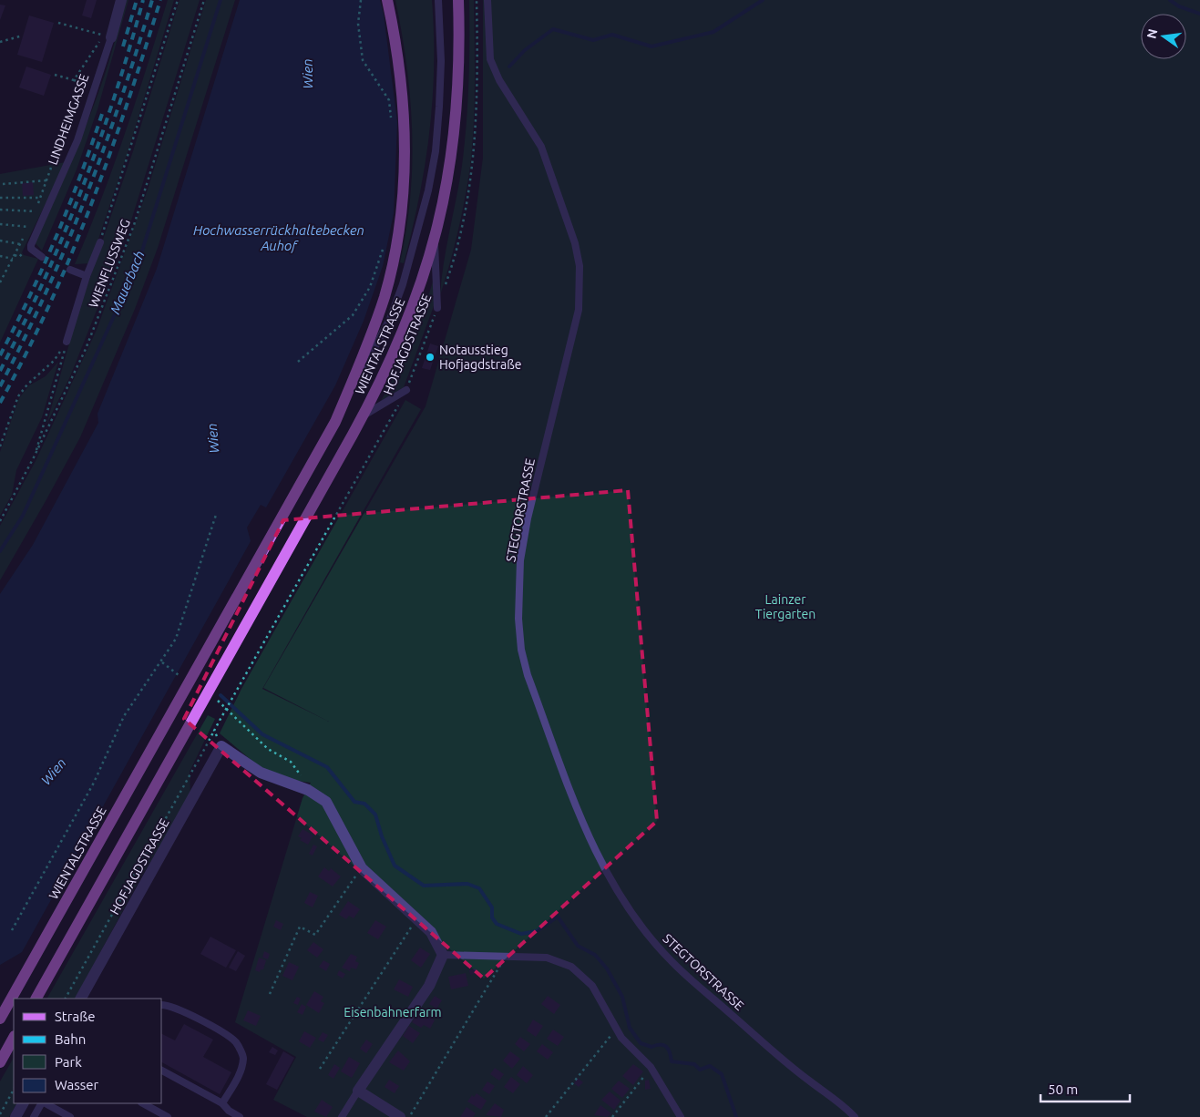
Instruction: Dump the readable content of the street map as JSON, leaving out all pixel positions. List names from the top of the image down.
{
  "streets": {
    "main road": ["WIENTALSTRASSE"],
    "street": ["LINDHEIMGASSE", "HOFJAGDSTRASSE"],
    "lane": ["STEGTORSTRASSE"],
    "path": ["WIENFLUSSWEG"]
  },
  "water": ["Wien", "Hochwasserrückhaltebecken Auhof", "Mauerbach"],
  "parks": ["Lainzer Tiergarten", "Eisenbahnerfarm"],
  "places": ["Notausstieg Hofjagdstraße"],
  "legend": [
    "Straße",
    "Bahn",
    "Park",
    "Wasser"
  ],
  "scale_bar": "50 m",
  "north": "left"
}
